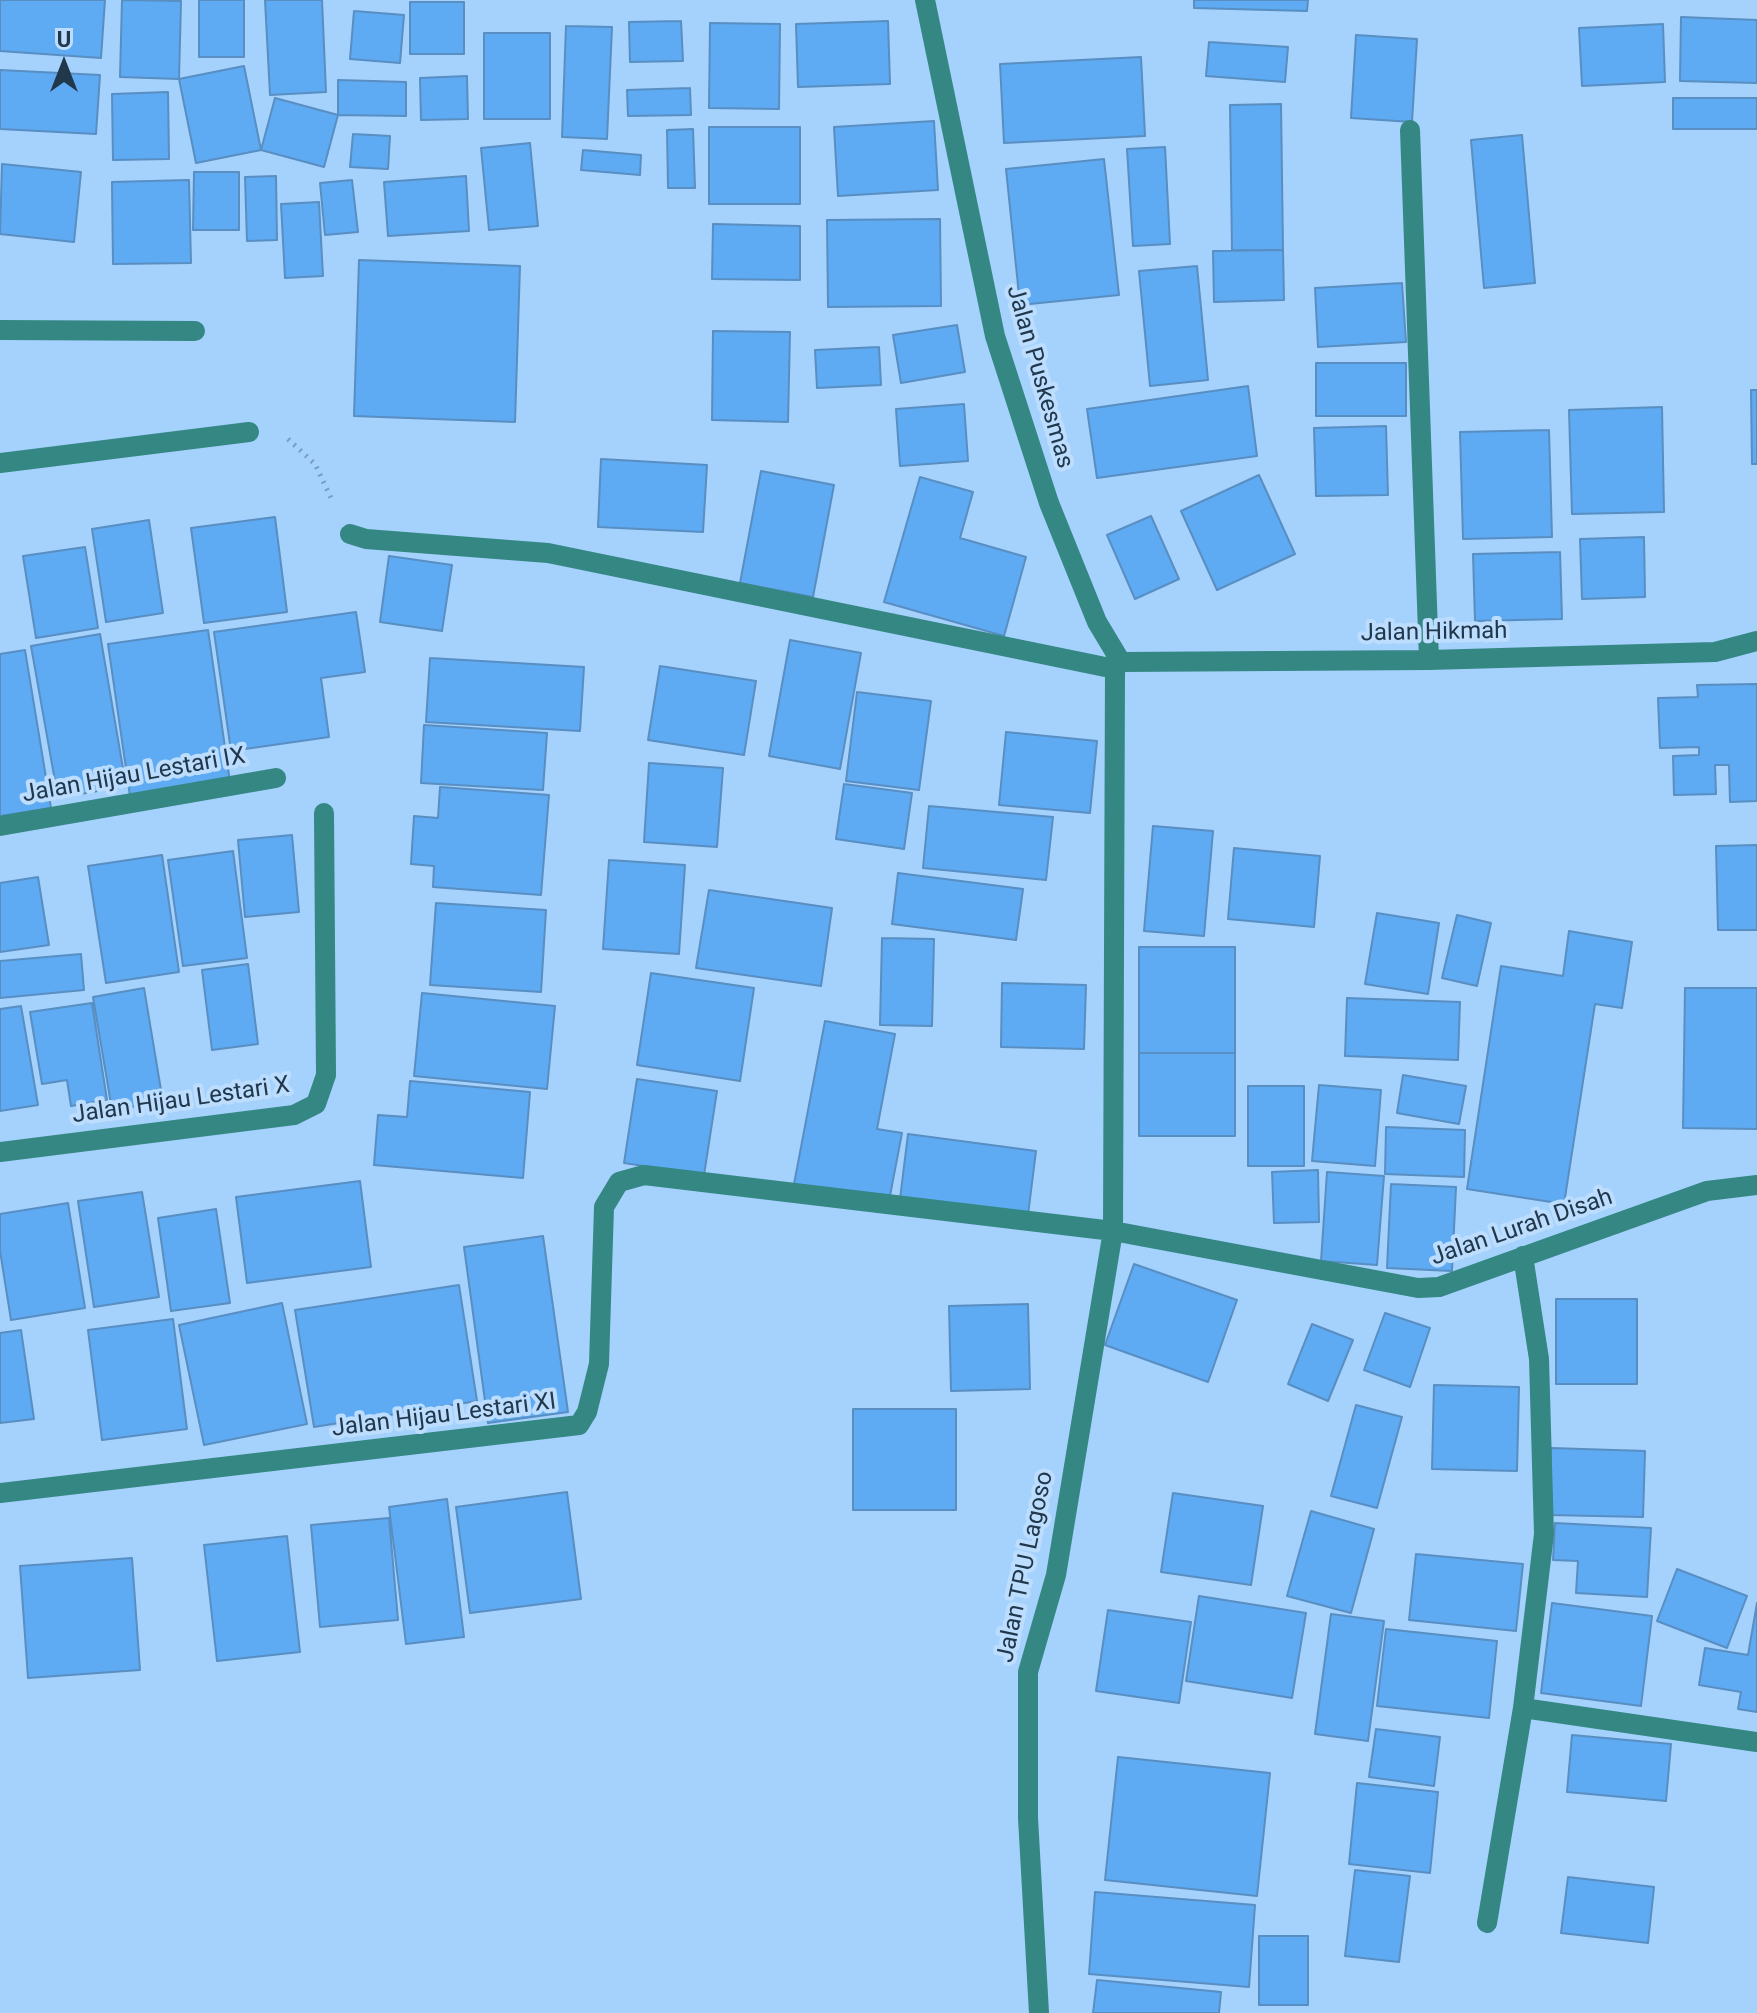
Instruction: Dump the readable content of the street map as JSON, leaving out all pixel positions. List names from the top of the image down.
{
  "streets": {
    "street": [
      "Jalan Puskesmas",
      "Jalan Hikmah",
      "Jalan Hijau Lestari IX",
      "Jalan Hijau Lestari X",
      "Jalan Lurah Disah",
      "Jalan Hijau Lestari XI",
      "Jalan TPU Lagoso"
    ]
  },
  "crossings": [
    ["Jalan Puskesmas", "Jalan Hikmah"],
    ["Jalan Puskesmas", "Jalan TPU Lagoso"],
    ["Jalan Hikmah", "Jalan TPU Lagoso"],
    ["Jalan Lurah Disah", "Jalan Hijau Lestari XI"],
    ["Jalan Lurah Disah", "Jalan TPU Lagoso"],
    ["Jalan Hijau Lestari XI", "Jalan TPU Lagoso"]
  ],
  "north": "top"
}
